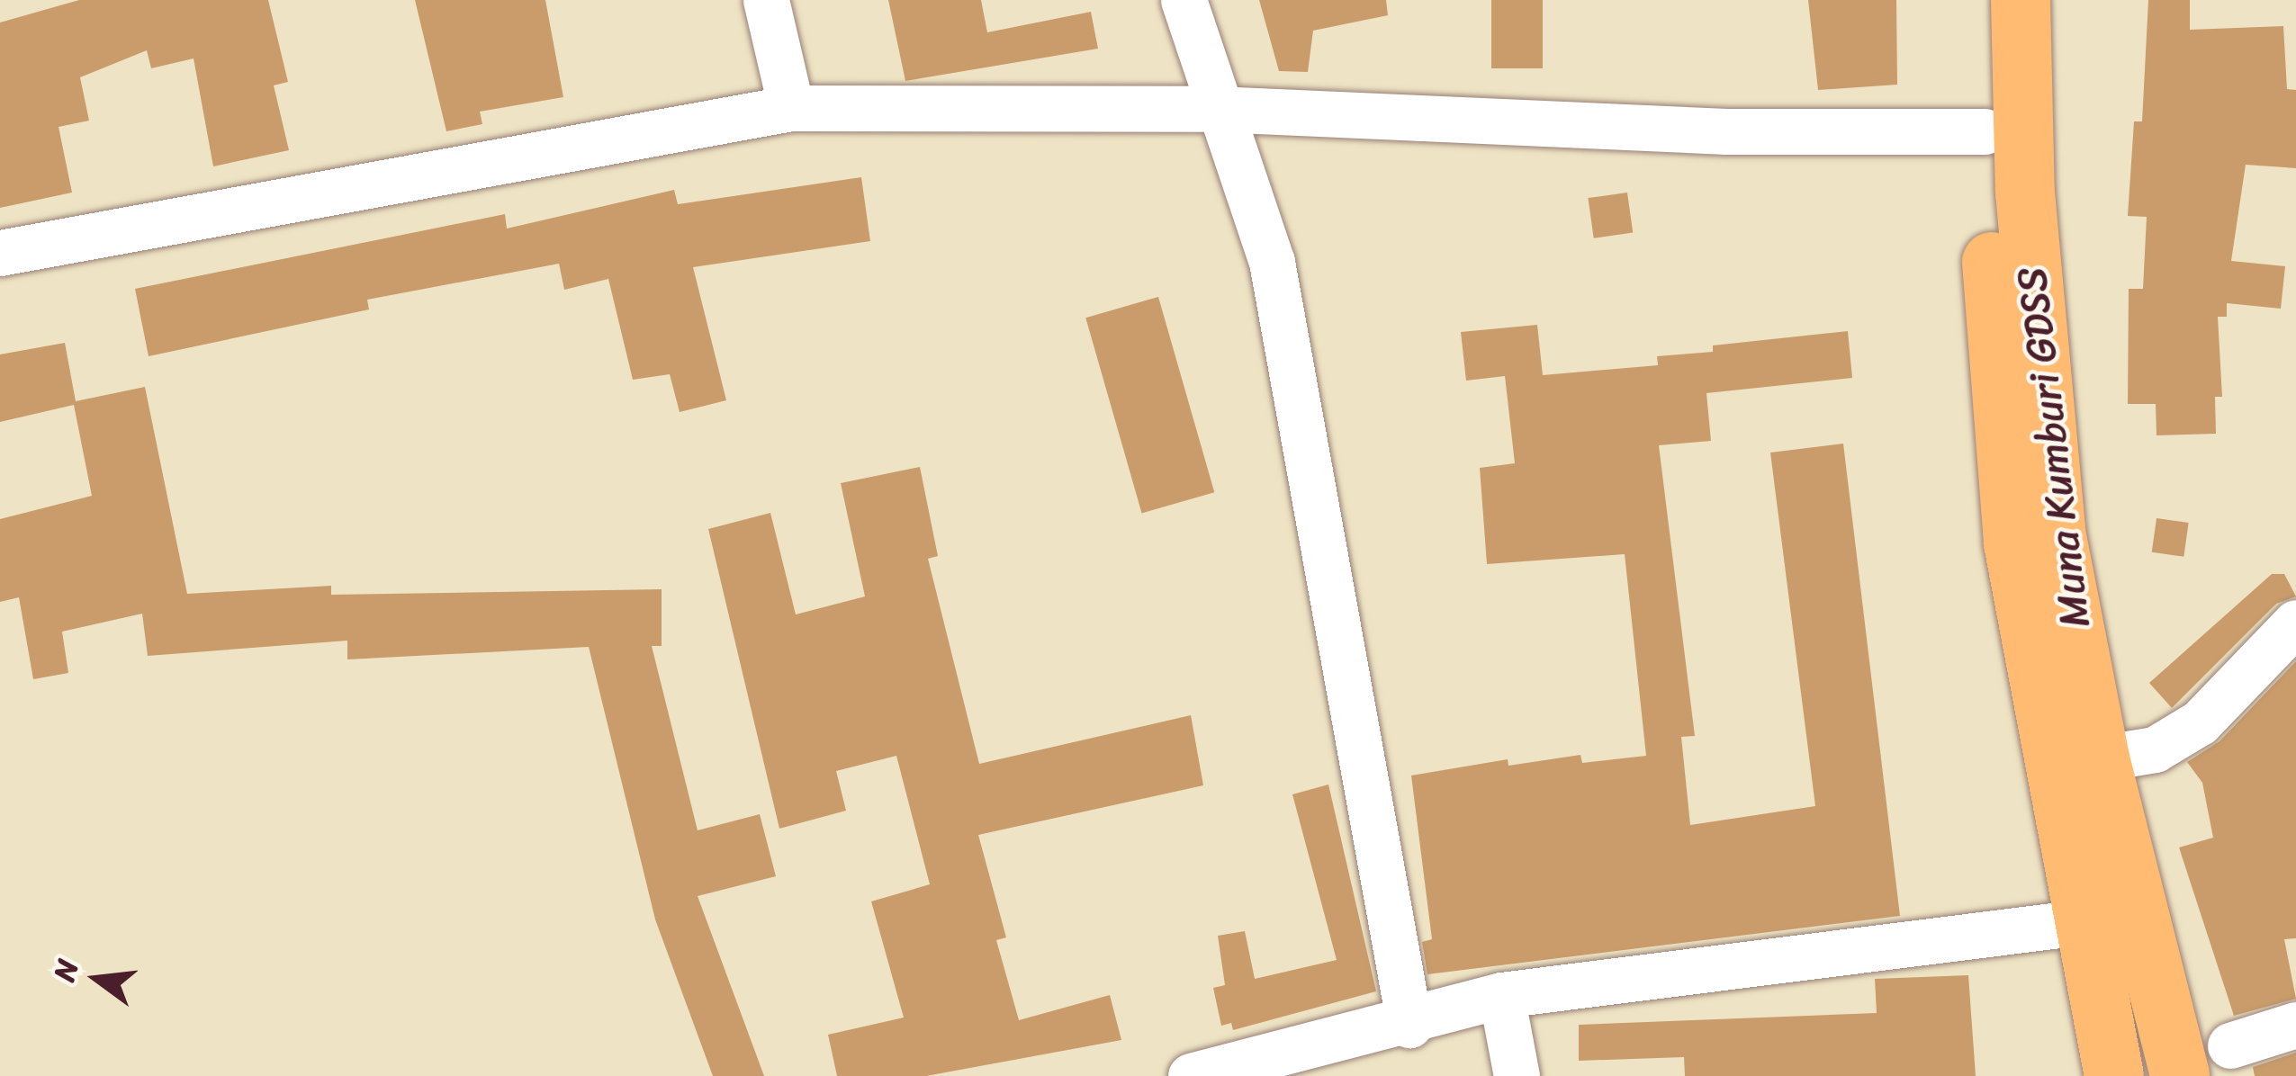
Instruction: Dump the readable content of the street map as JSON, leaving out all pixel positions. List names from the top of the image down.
{
  "streets": {
    "highway": ["Muna Kumburi GDSS"]
  },
  "north": "left"
}
